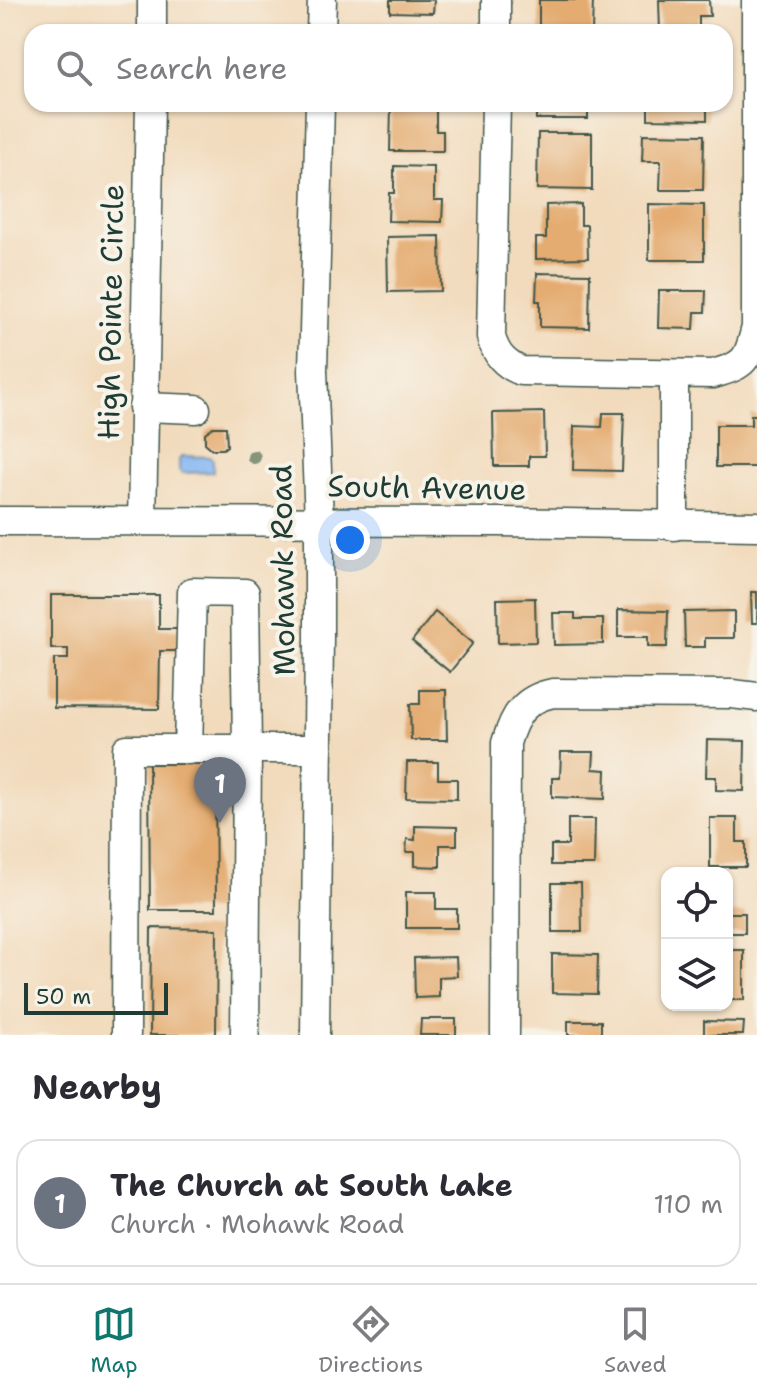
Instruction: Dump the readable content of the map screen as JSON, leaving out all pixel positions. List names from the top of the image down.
{
  "streets": {
    "street": ["High Pointe Circle", "South Avenue", "Mohawk Road"]
  },
  "crossings": [
    ["High Pointe Circle", "South Avenue"],
    ["South Avenue", "Mohawk Road"]
  ],
  "scale_bar": "50 m",
  "page": {
    "search": "Search here",
    "pins": "1",
    "scale": "50 m",
    "heading": "Nearby",
    "list": [
      {
        "mark": "1",
        "name": "The Church at South Lake",
        "note": "Church · Mohawk Road",
        "value": "110 m"
      }
    ],
    "nav": ["Map", "Directions", "Saved"]
  }
}
